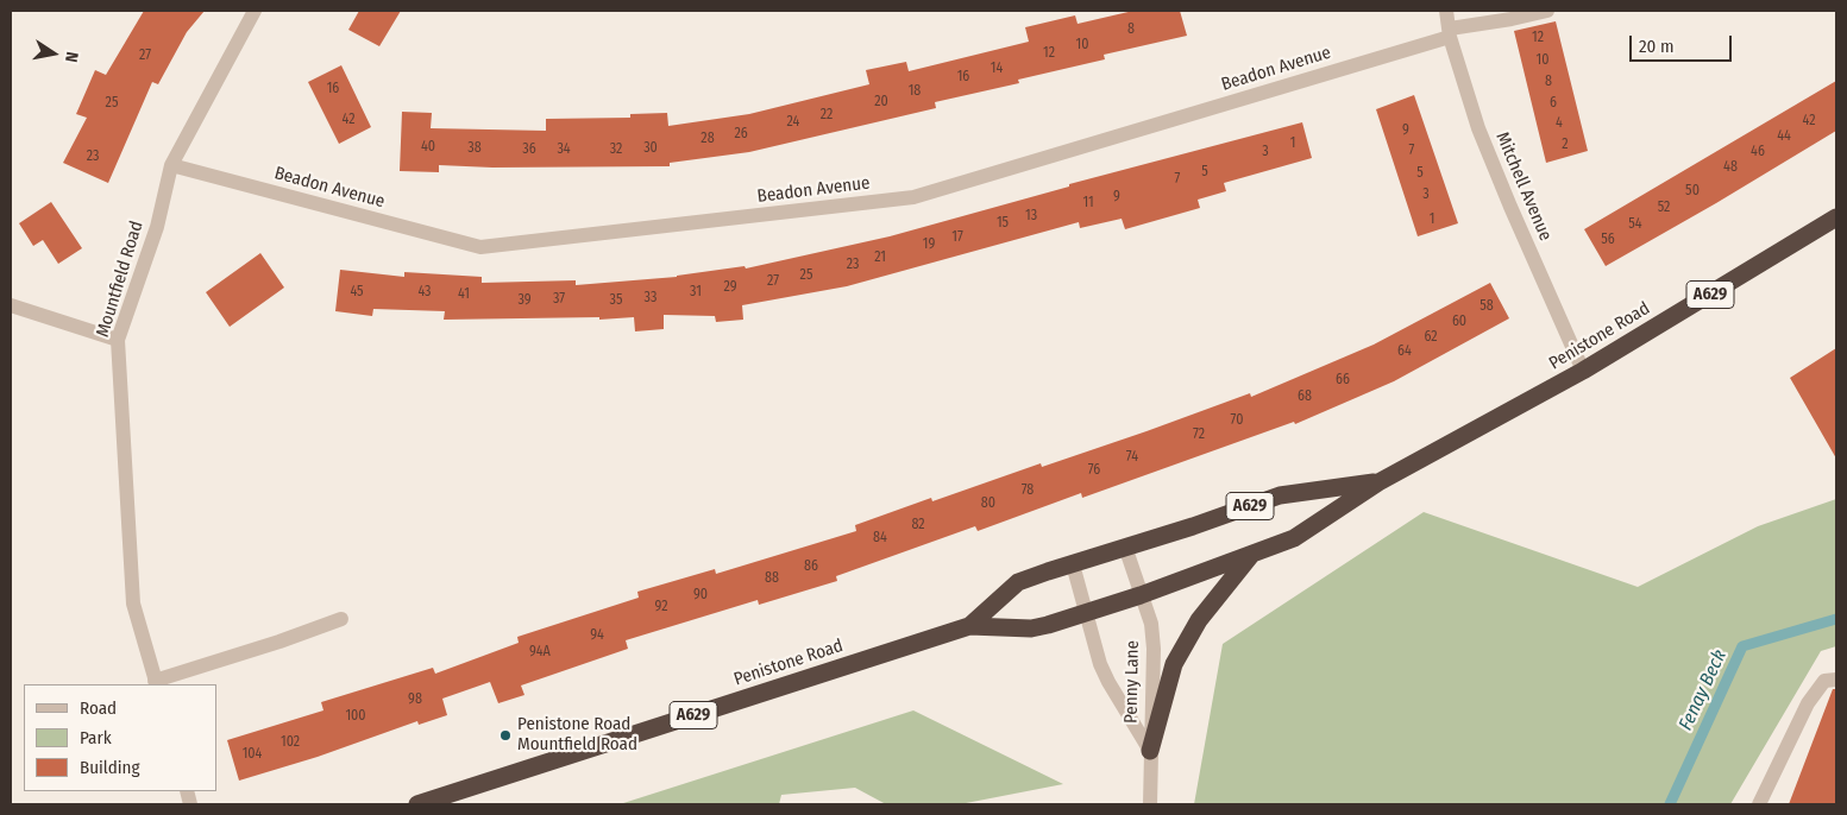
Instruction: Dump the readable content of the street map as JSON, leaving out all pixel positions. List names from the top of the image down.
{
  "streets": {
    "highway": ["A629", "Penistone Road"],
    "street": [
      "Beadon Avenue",
      "Mitchell Avenue",
      "Mountfield Road",
      "Penny Lane"
    ]
  },
  "crossings": [
    ["Beadon Avenue", "Mitchell Avenue"],
    ["Beadon Avenue", "Mountfield Road"],
    ["Mitchell Avenue", "Penistone Road"],
    ["Penistone Road", "Penny Lane"]
  ],
  "water": ["Fenay Beck"],
  "places": ["Penistone Road Mountfield Road"],
  "house_numbers": [
    "8",
    "12",
    "10",
    "12",
    "27",
    "10",
    "14",
    "16",
    "8",
    "16",
    "18",
    "20",
    "25",
    "6",
    "22",
    "42",
    "42",
    "24",
    "4",
    "9",
    "26",
    "44",
    "28",
    "1",
    "2",
    "40",
    "38",
    "30",
    "36",
    "34",
    "32",
    "7",
    "3",
    "46",
    "23",
    "48",
    "5",
    "5",
    "7",
    "50",
    "3",
    "9",
    "11",
    "52",
    "13",
    "1",
    "15",
    "54",
    "17",
    "56",
    "19",
    "21",
    "23",
    "25",
    "27",
    "29",
    "45",
    "43",
    "31",
    "41",
    "33",
    "37",
    "39",
    "35",
    "58",
    "60",
    "62",
    "64",
    "66",
    "68",
    "70",
    "72",
    "74",
    "76",
    "78",
    "80",
    "82",
    "84",
    "86",
    "88",
    "90",
    "92",
    "94",
    "94A",
    "98",
    "100",
    "102",
    "104"
  ],
  "legend": ["Road", "Park", "Building"],
  "scale_bar": "20 m",
  "north": "right"
}
